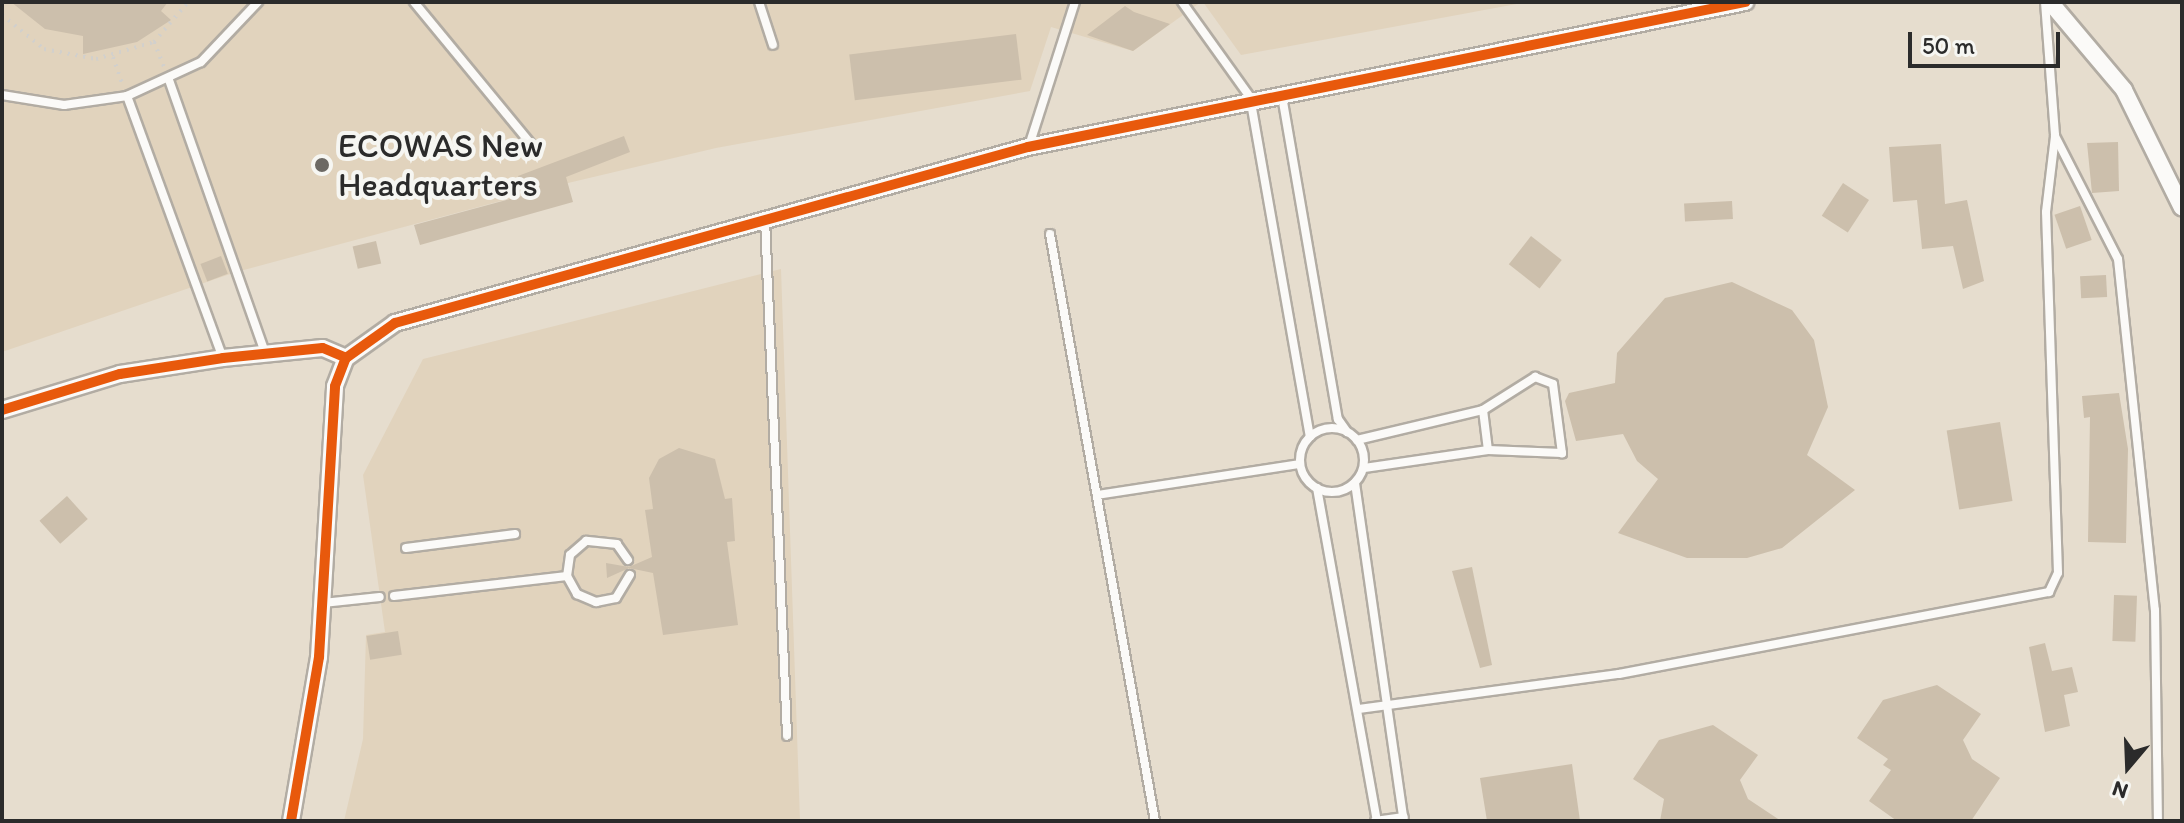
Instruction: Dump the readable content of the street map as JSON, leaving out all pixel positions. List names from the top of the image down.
{
  "places": ["ECOWAS New Headquarters"],
  "scale_bar": "50 m",
  "north": "bottom"
}
